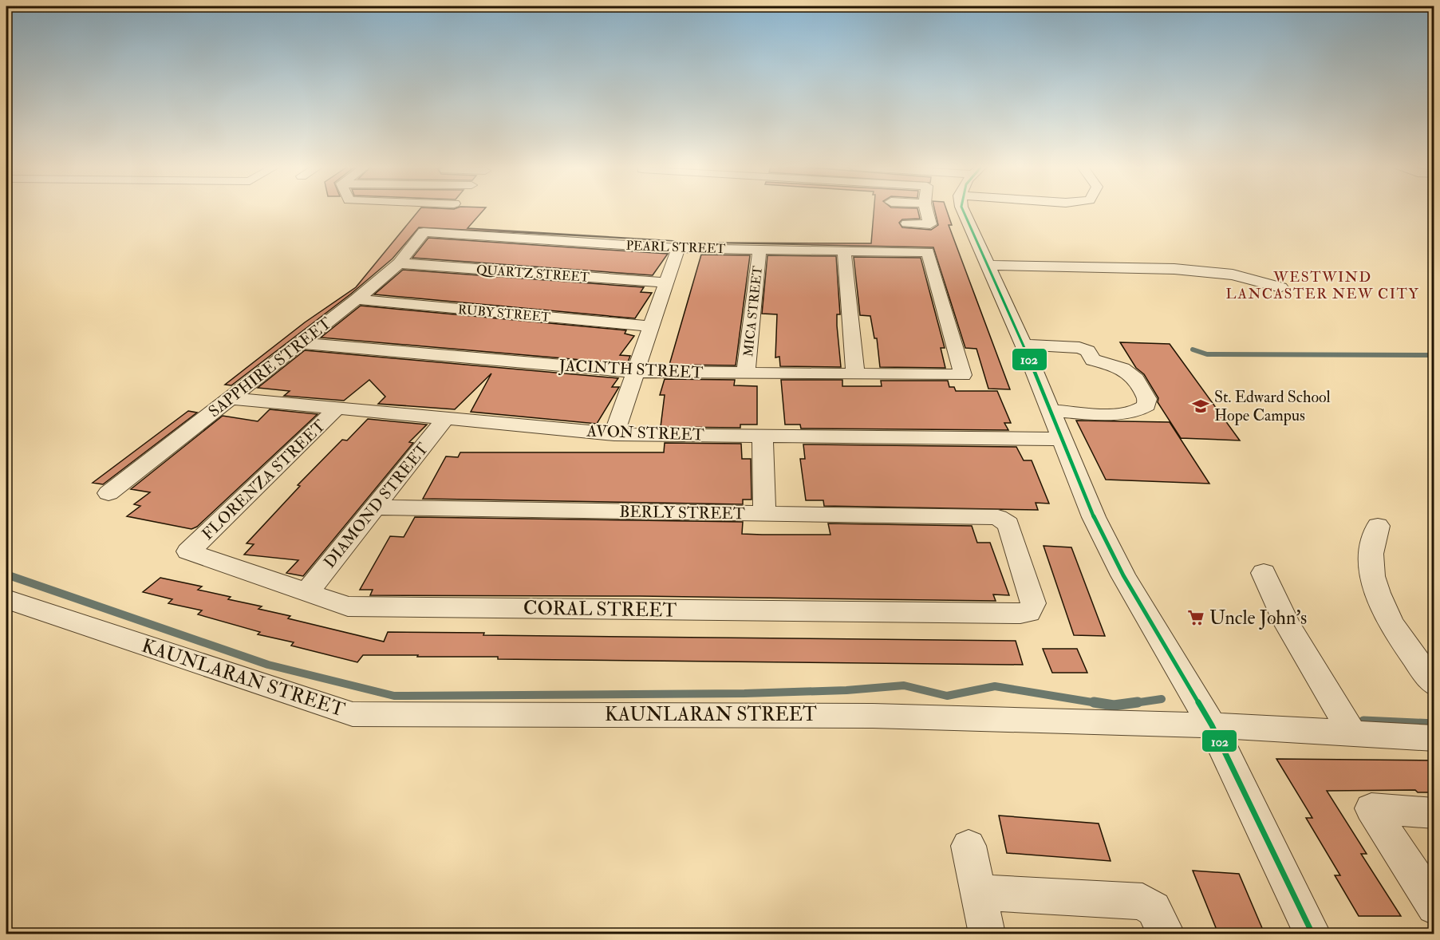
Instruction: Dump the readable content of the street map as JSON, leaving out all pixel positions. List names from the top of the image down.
{
  "streets": {
    "street": [
      "PEARL STREET",
      "QUARTZ STREET",
      "MICA STREET",
      "RUBY STREET",
      "SAPPHIRE STREET",
      "JACINTH STREET",
      "AVON STREET",
      "FLORENZA STREET",
      "DIAMOND STREET",
      "BERLY STREET",
      "CORAL STREET",
      "KAUNLARAN STREET"
    ]
  },
  "crossings": [
    ["PEARL STREET", "MICA STREET"],
    ["PEARL STREET", "SAPPHIRE STREET"],
    ["PEARL STREET", "JACINTH STREET"],
    ["QUARTZ STREET", "SAPPHIRE STREET"],
    ["MICA STREET", "JACINTH STREET"],
    ["RUBY STREET", "SAPPHIRE STREET"],
    ["SAPPHIRE STREET", "JACINTH STREET"],
    ["SAPPHIRE STREET", "AVON STREET"],
    ["AVON STREET", "FLORENZA STREET"],
    ["AVON STREET", "DIAMOND STREET"],
    ["FLORENZA STREET", "CORAL STREET"],
    ["DIAMOND STREET", "BERLY STREET"],
    ["DIAMOND STREET", "CORAL STREET"],
    ["BERLY STREET", "CORAL STREET"]
  ],
  "districts": ["WESTWIND LANCASTER NEW CITY"],
  "places": {
    "school or university": ["St. Edward School Hope Campus"],
    "supermarket": ["Uncle John's"]
  },
  "lines": ["transit line 102"]
}
